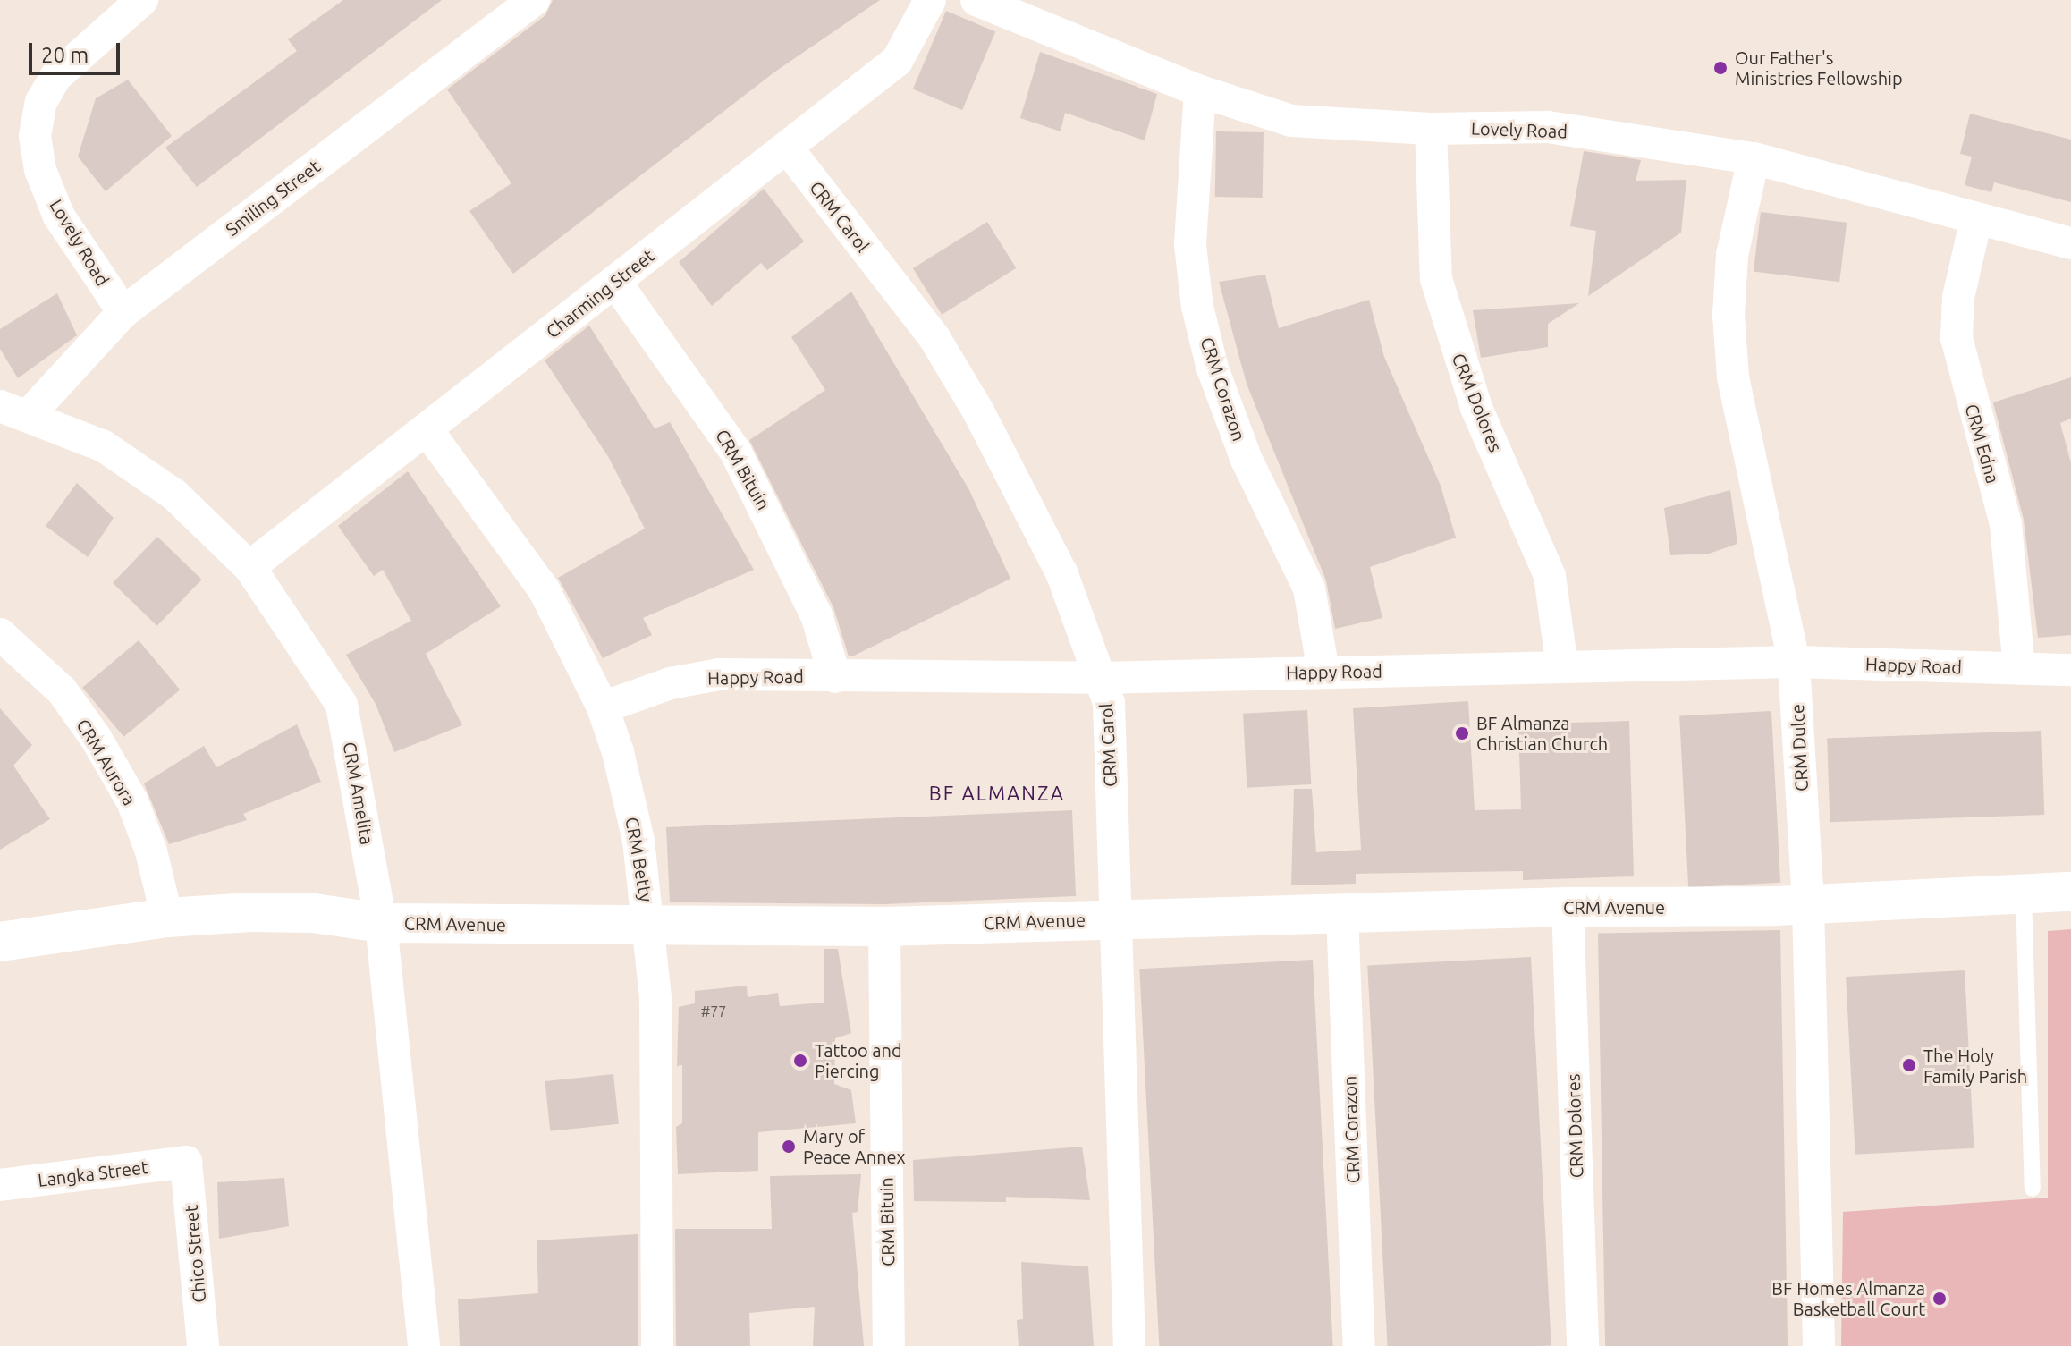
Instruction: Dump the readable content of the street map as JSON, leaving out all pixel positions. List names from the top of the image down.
{
  "streets": {
    "street": [
      "Lovely Road",
      "Smiling Street",
      "CRM Carol",
      "Charming Street",
      "CRM Corazon",
      "CRM Dolores",
      "CRM Edna",
      "CRM Bituin",
      "Happy Road",
      "CRM Dulce",
      "CRM Aurora",
      "CRM Amelita",
      "CRM Betty",
      "CRM Avenue",
      "Langka Street",
      "Chico Street"
    ]
  },
  "crossings": [
    ["Lovely Road", "Smiling Street"],
    ["Lovely Road", "CRM Corazon"],
    ["Lovely Road", "CRM Dolores"],
    ["Lovely Road", "CRM Edna"],
    ["Lovely Road", "CRM Dulce"],
    ["Smiling Street", "CRM Amelita"],
    ["CRM Carol", "Charming Street"],
    ["CRM Carol", "Happy Road"],
    ["CRM Carol", "CRM Avenue"],
    ["Charming Street", "CRM Bituin"],
    ["Charming Street", "CRM Amelita"],
    ["Charming Street", "CRM Betty"],
    ["CRM Corazon", "Happy Road"],
    ["CRM Corazon", "CRM Avenue"],
    ["CRM Dolores", "Happy Road"],
    ["CRM Dolores", "CRM Avenue"],
    ["CRM Edna", "Happy Road"],
    ["CRM Bituin", "Happy Road"],
    ["CRM Bituin", "CRM Avenue"],
    ["Happy Road", "CRM Dulce"],
    ["Happy Road", "CRM Betty"],
    ["CRM Dulce", "CRM Avenue"],
    ["CRM Aurora", "CRM Avenue"],
    ["CRM Amelita", "CRM Avenue"],
    ["CRM Betty", "CRM Avenue"],
    ["Langka Street", "Chico Street"]
  ],
  "districts": ["BF ALMANZA"],
  "places": [
    "Our Father's Ministries Fellowship",
    "BF Almanza Christian Church",
    "Tattoo and Piercing",
    "The Holy Family Parish",
    "Mary of Peace Annex",
    "BF Homes Almanza Basketball Court"
  ],
  "house_numbers": ["#77"],
  "scale_bar": "20 m"
}
